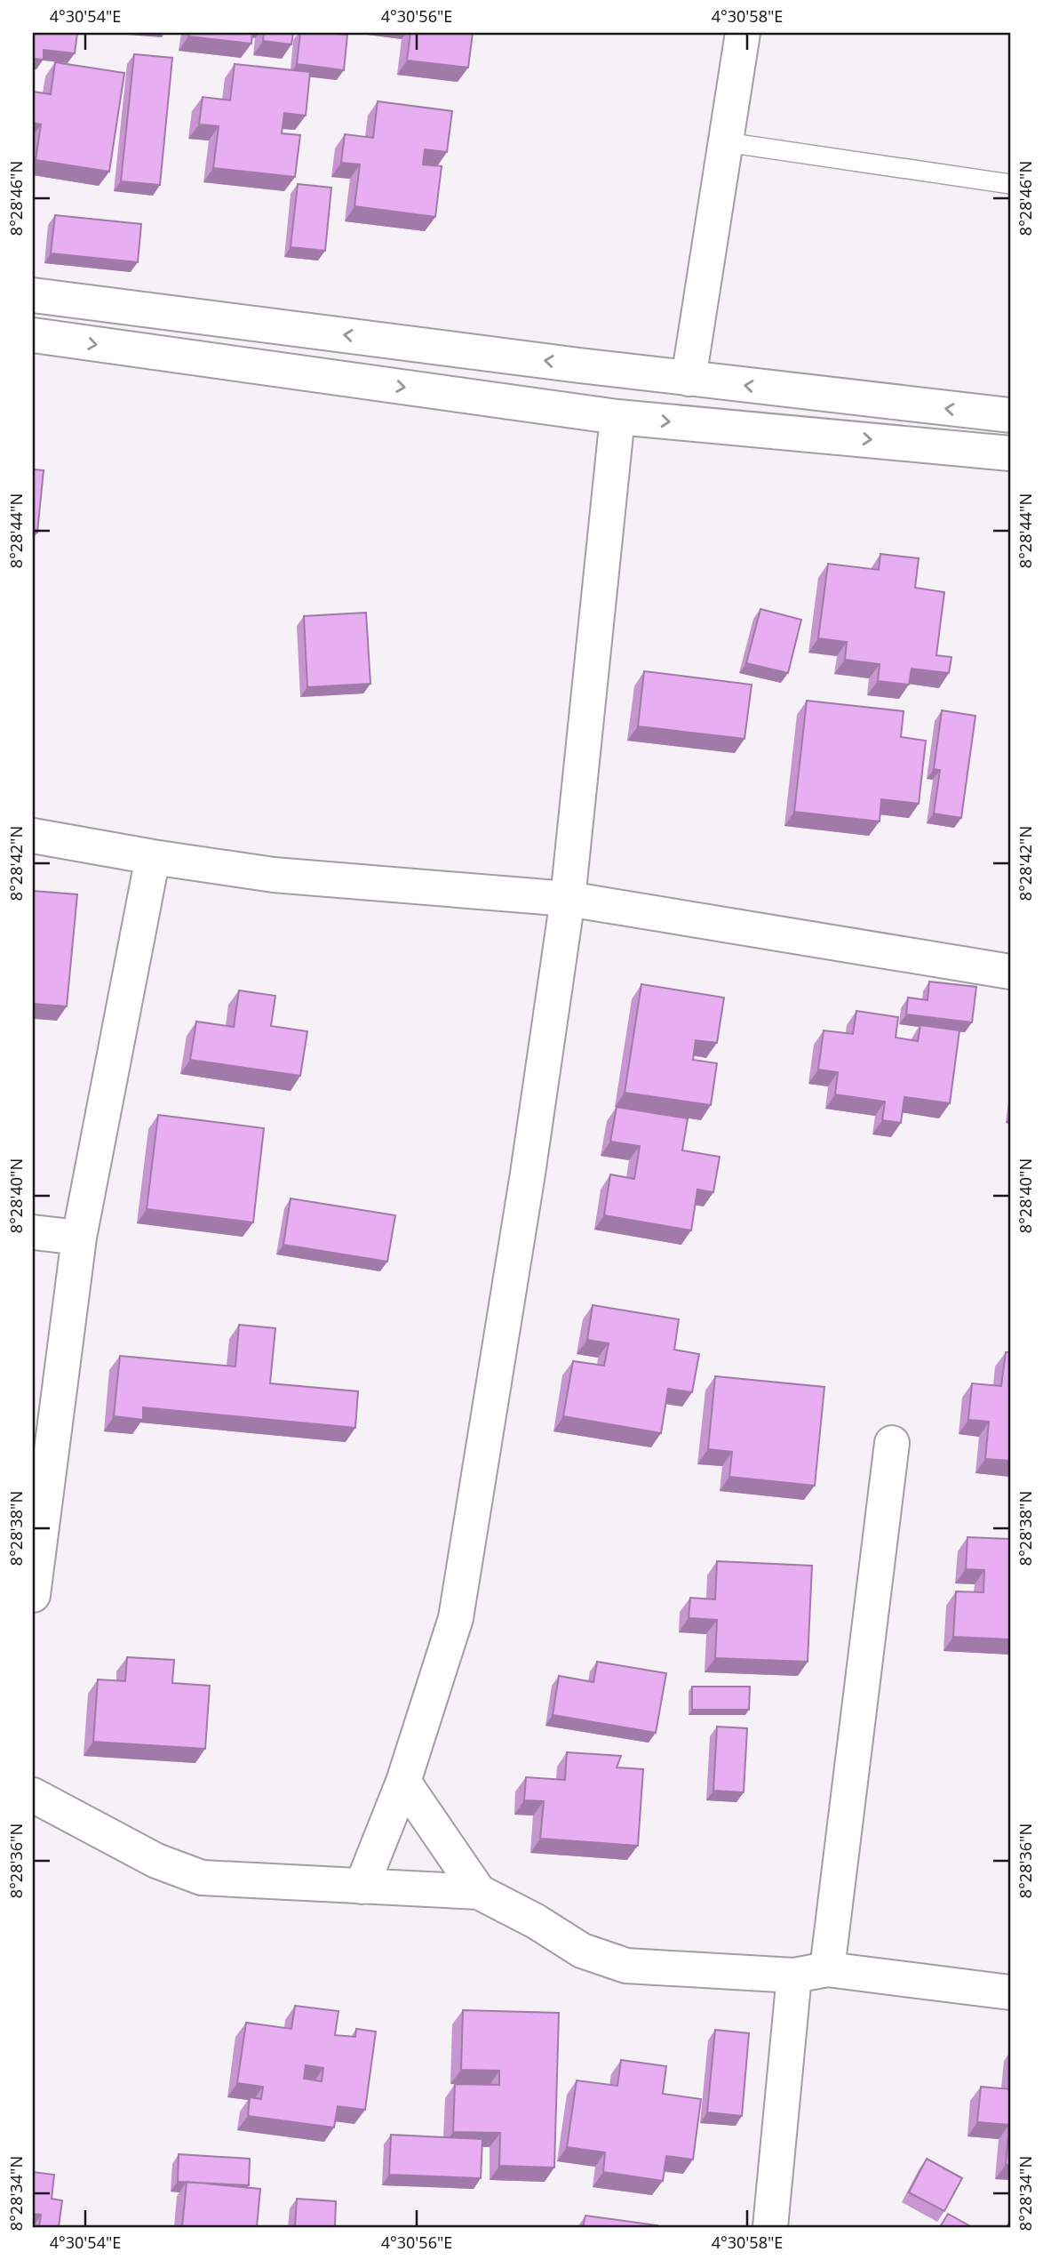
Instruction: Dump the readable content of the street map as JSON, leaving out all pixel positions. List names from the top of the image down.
{
  "coordinates": [
    "4°30'54\"E",
    "4°30'56\"E",
    "4°30'58\"E",
    "8°28'46\"N",
    "8°28'44\"N",
    "8°28'42\"N",
    "8°28'40\"N",
    "8°28'38\"N",
    "8°28'36\"N",
    "8°28'34\"N"
  ]
}
